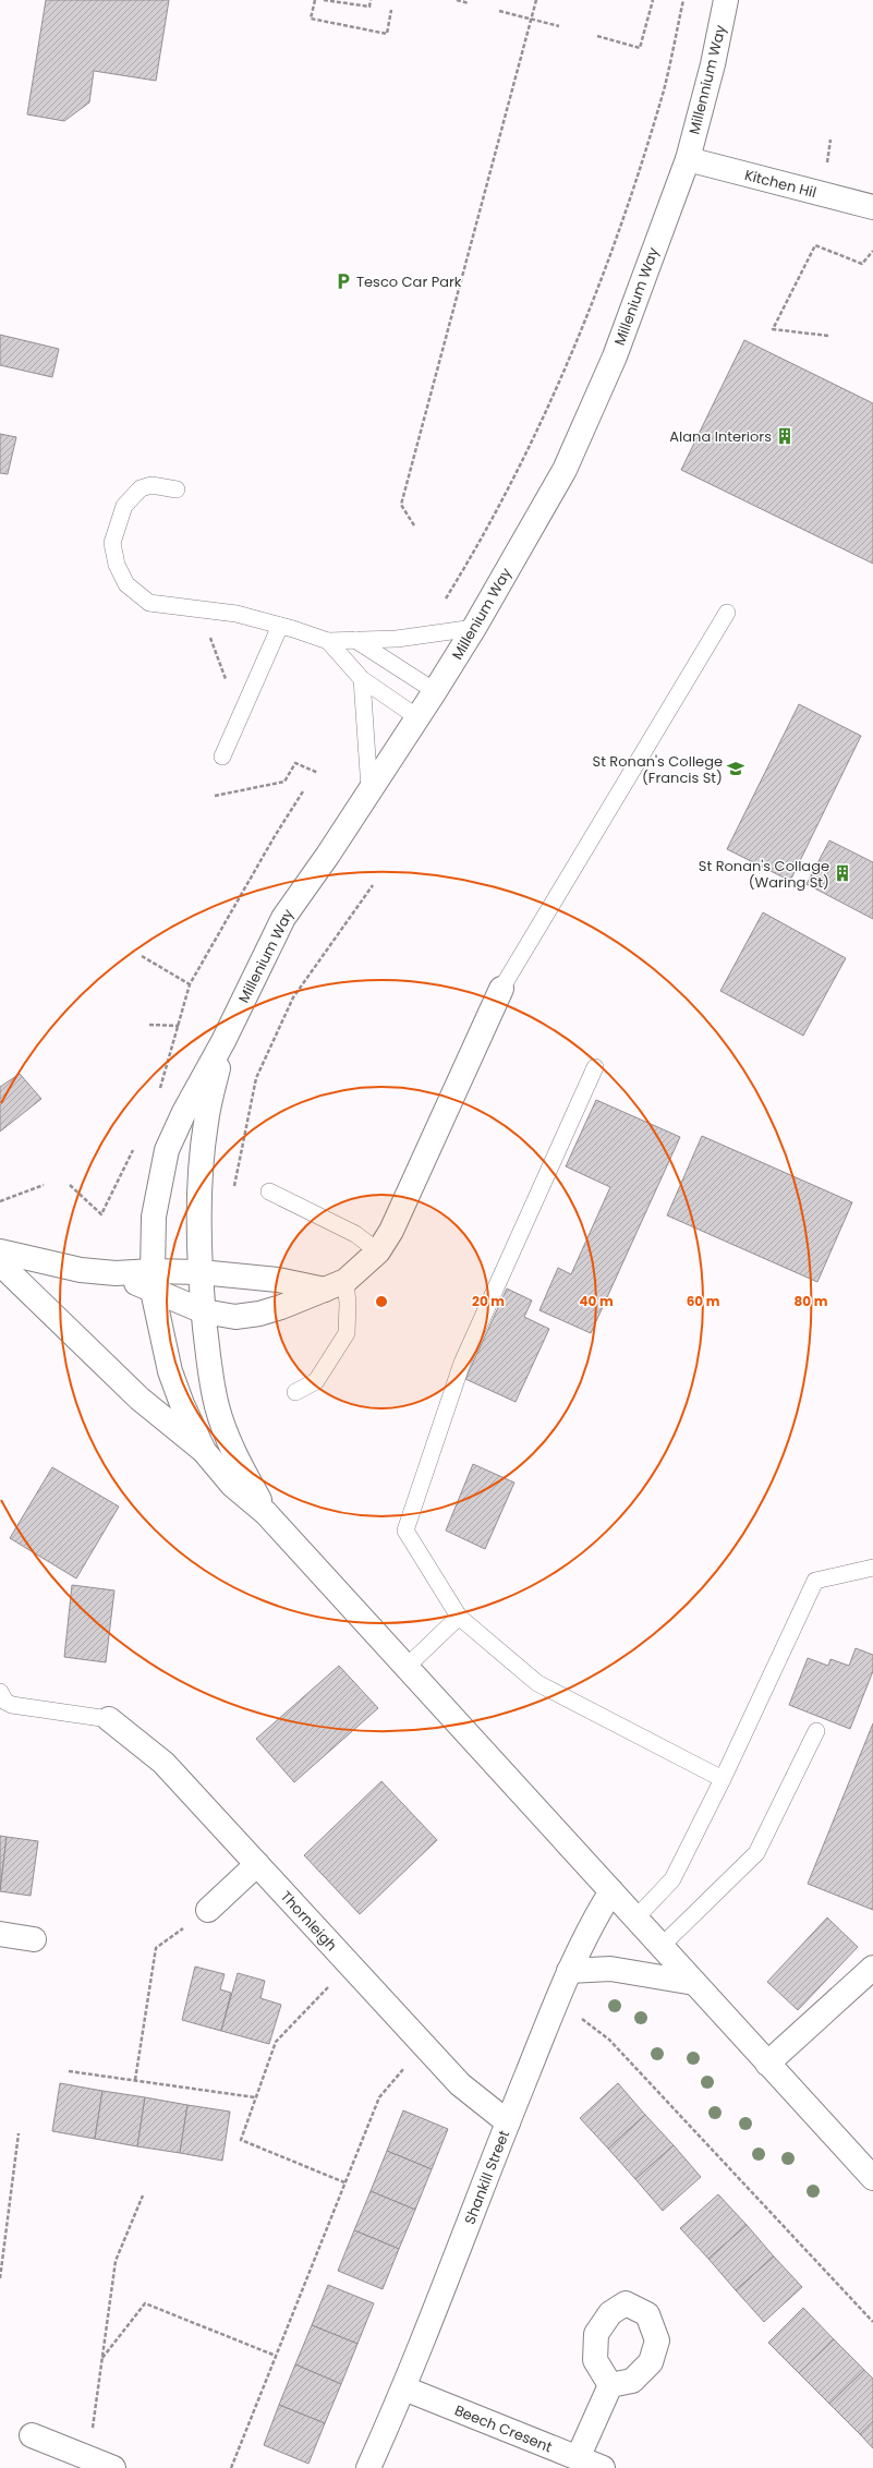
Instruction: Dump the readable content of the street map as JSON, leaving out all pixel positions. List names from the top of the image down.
{
  "streets": {
    "main road": [
      "Millennium Way",
      "Kitchen Hil",
      "Millenium Way",
      "Thornleigh",
      "Shankill Street",
      "Beech Cresent"
    ]
  },
  "crossings": [
    ["Millennium Way", "Kitchen Hil"],
    ["Millennium Way", "Millenium Way"],
    ["Kitchen Hil", "Millenium Way"],
    ["Thornleigh", "Shankill Street"],
    ["Shankill Street", "Beech Cresent"]
  ],
  "places": {
    "parking": ["Tesco Car Park"],
    "building": ["Alana Interiors", "St Ronan's Collage (Waring St)"],
    "school or university": ["St Ronan's College (Francis St)"]
  },
  "rings": [
    "20 m",
    "40 m",
    "60 m",
    "80 m"
  ]
}
